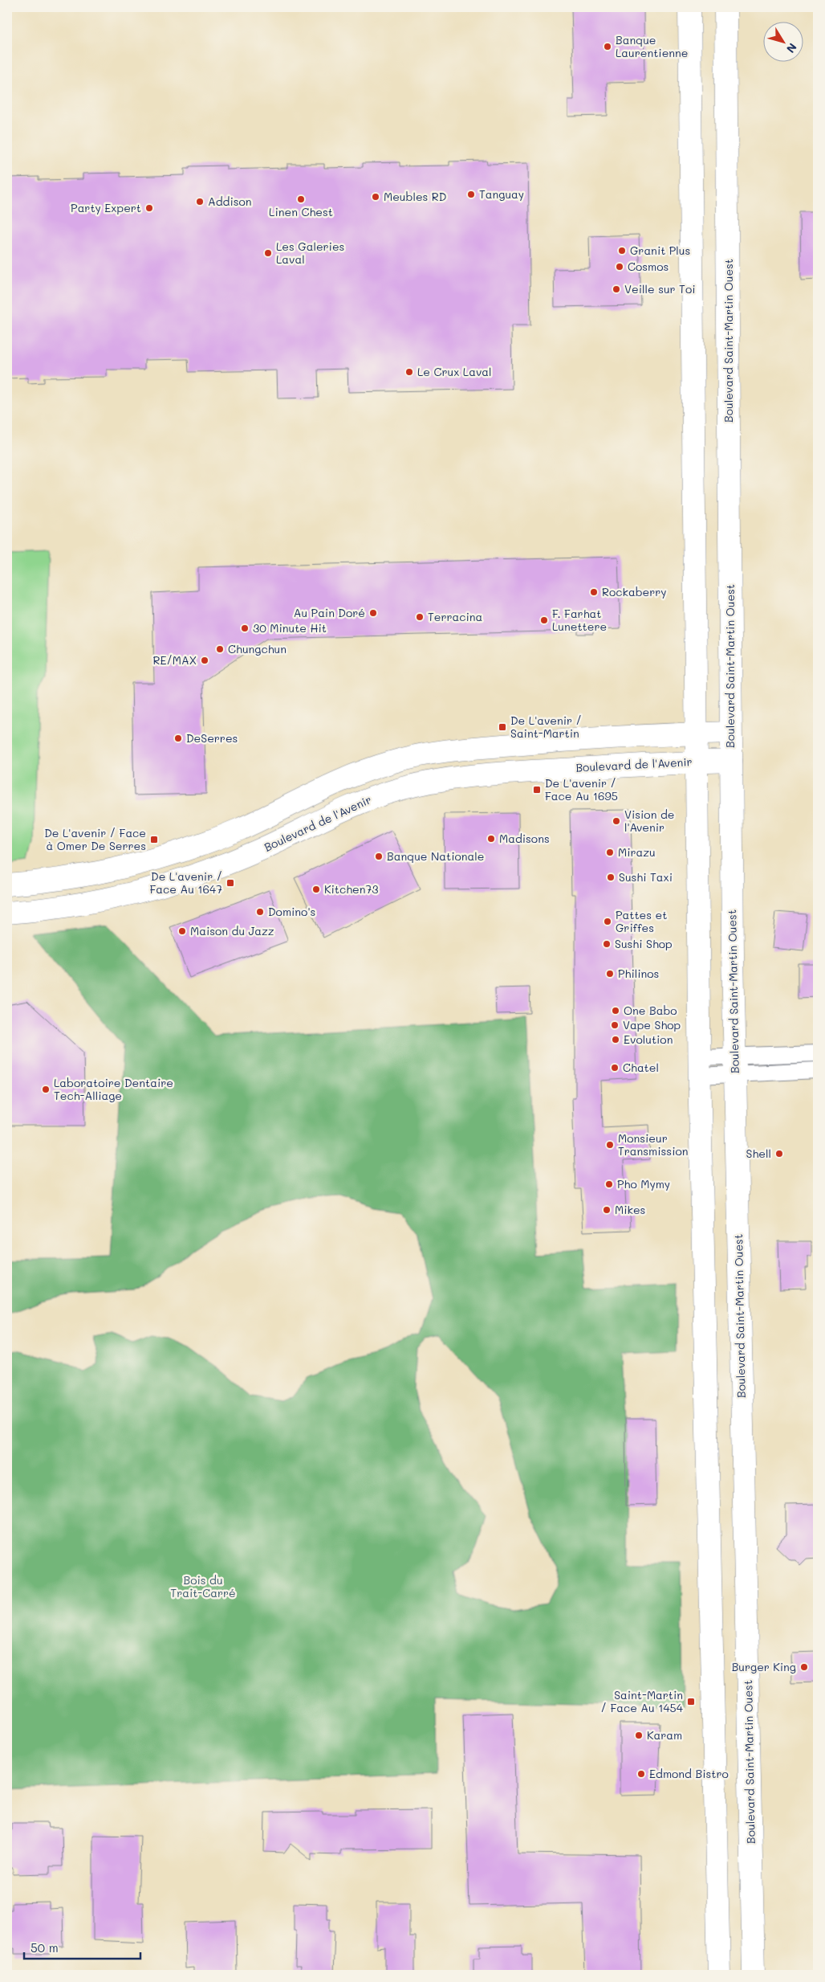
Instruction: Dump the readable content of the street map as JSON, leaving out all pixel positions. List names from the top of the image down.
{
  "streets": {
    "main road": ["Boulevard Saint-Martin Ouest", "Boulevard de l'Avenir"]
  },
  "crossings": [
    ["Boulevard Saint-Martin Ouest", "Boulevard de l'Avenir"]
  ],
  "parks": ["Bois du Trait-Carré"],
  "places": {
    "other": [
      "Banque Laurentienne",
      "Tanguay",
      "Meubles RD",
      "Linen Chest",
      "Addison",
      "Party Expert",
      "Granit Plus",
      "Les Galeries Laval",
      "Cosmos",
      "Veille sur Toi",
      "Le Crux Laval",
      "Rockaberry",
      "Au Pain Doré",
      "Terracina",
      "F. Farhat Lunettere",
      "30 Minute Hit",
      "Chungchun",
      "RE/MAX",
      "DeSerres",
      "Vision de l'Avenir",
      "Madisons",
      "Mirazu",
      "Banque Nationale",
      "Sushi Taxi",
      "Kitchen73",
      "Domino's",
      "Pattes et Griffes",
      "Maison du Jazz",
      "Sushi Shop",
      "Philinos",
      "One Babo",
      "Vape Shop",
      "Evolution",
      "Chatel",
      "Laboratoire Dentaire Tech-Alliage",
      "Monsieur Transmission",
      "Shell",
      "Pho Mymy",
      "Mikes",
      "Burger King",
      "Karam",
      "Edmond Bistro"
    ],
    "transit": [
      "De L'avenir / Saint-Martin",
      "De L'avenir / Face Au 1695",
      "De L'avenir / Face à Omer De Serres",
      "De L'avenir / Face Au 1647",
      "Saint-Martin / Face Au 1454"
    ]
  },
  "scale_bar": "50 m",
  "north": "bottom right"
}
